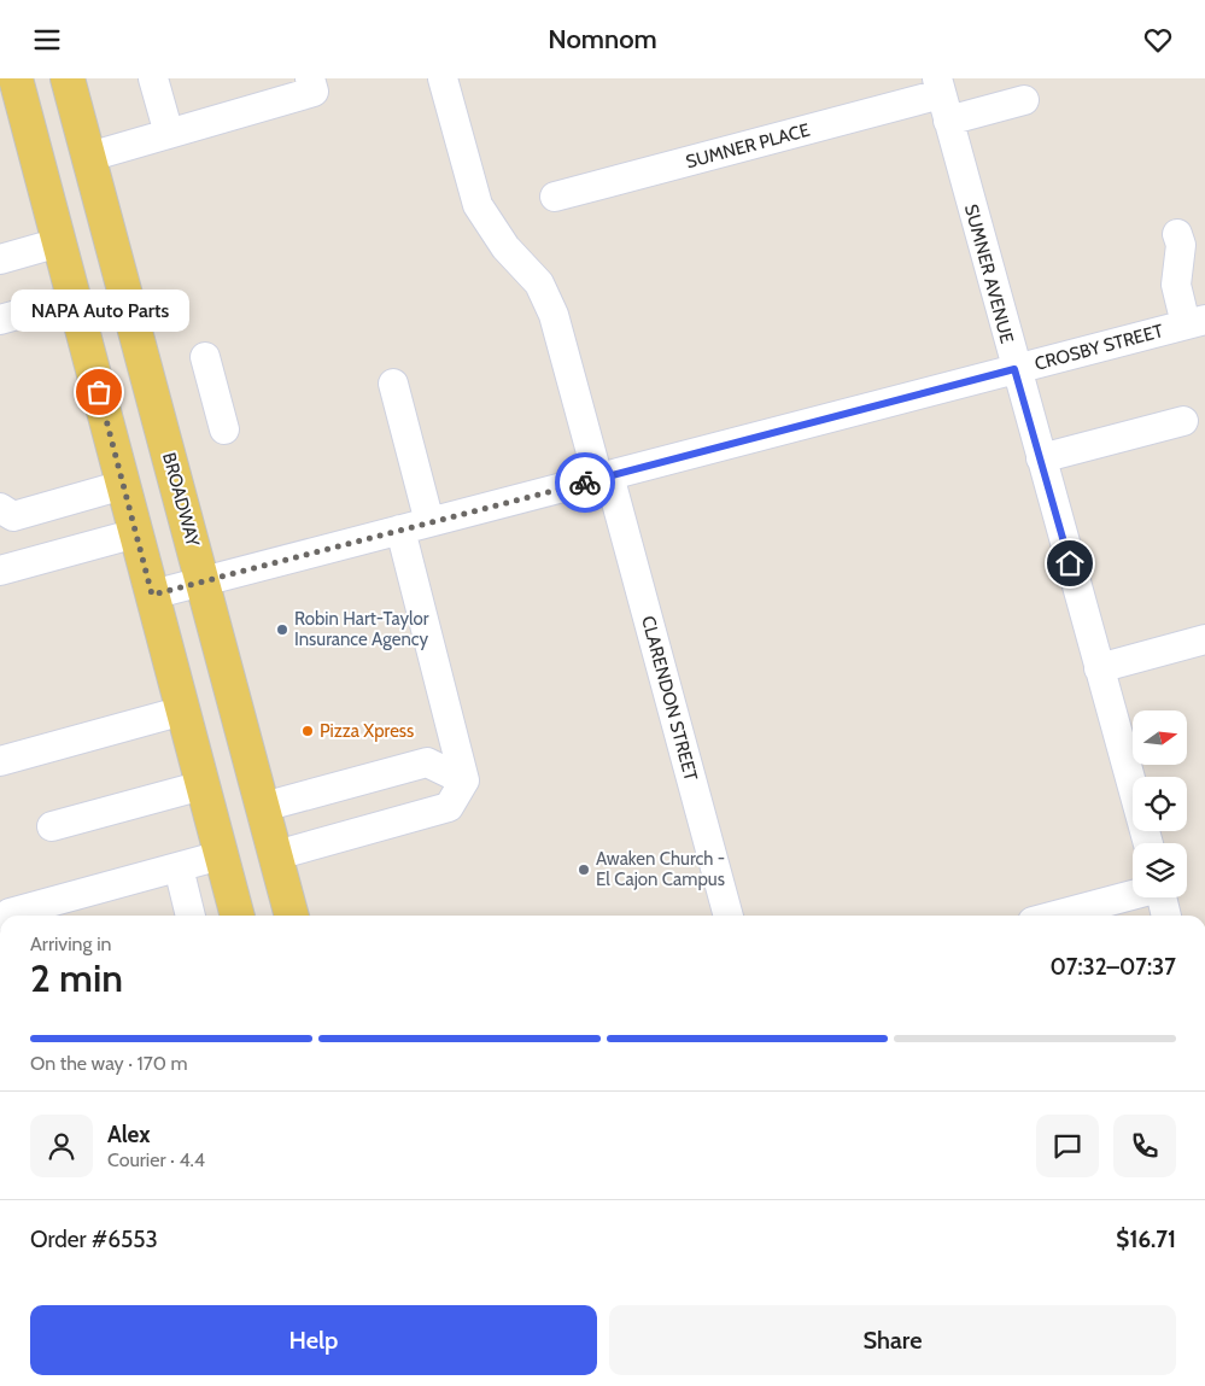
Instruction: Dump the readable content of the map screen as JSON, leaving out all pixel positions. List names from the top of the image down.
{
  "streets": {
    "main road": ["BROADWAY"],
    "street": [
      "SUMNER PLACE",
      "SUMNER AVENUE",
      "CROSBY STREET",
      "CLARENDON STREET"
    ]
  },
  "crossings": [
    ["SUMNER PLACE", "SUMNER AVENUE"],
    ["SUMNER AVENUE", "CROSBY STREET"],
    ["CROSBY STREET", "BROADWAY"],
    ["CROSBY STREET", "CLARENDON STREET"]
  ],
  "places": [
    "NAPA Auto Parts",
    "Robin Hart-Taylor Insurance Agency",
    "Pizza Xpress",
    "Awaken Church - El Cajon Campus"
  ],
  "north": "right",
  "page": {
    "header": "Nomnom",
    "bubble": "NAPA Auto Parts",
    "heading": ["2 min", "Arriving in", "07:32–07:37"],
    "panel": [
      "Alex",
      "Courier · 4.4",
      "Order #6553",
      "$16.71"
    ],
    "bar": "On the way · 170 m",
    "buttons": ["Help", "Share"]
  }
}
